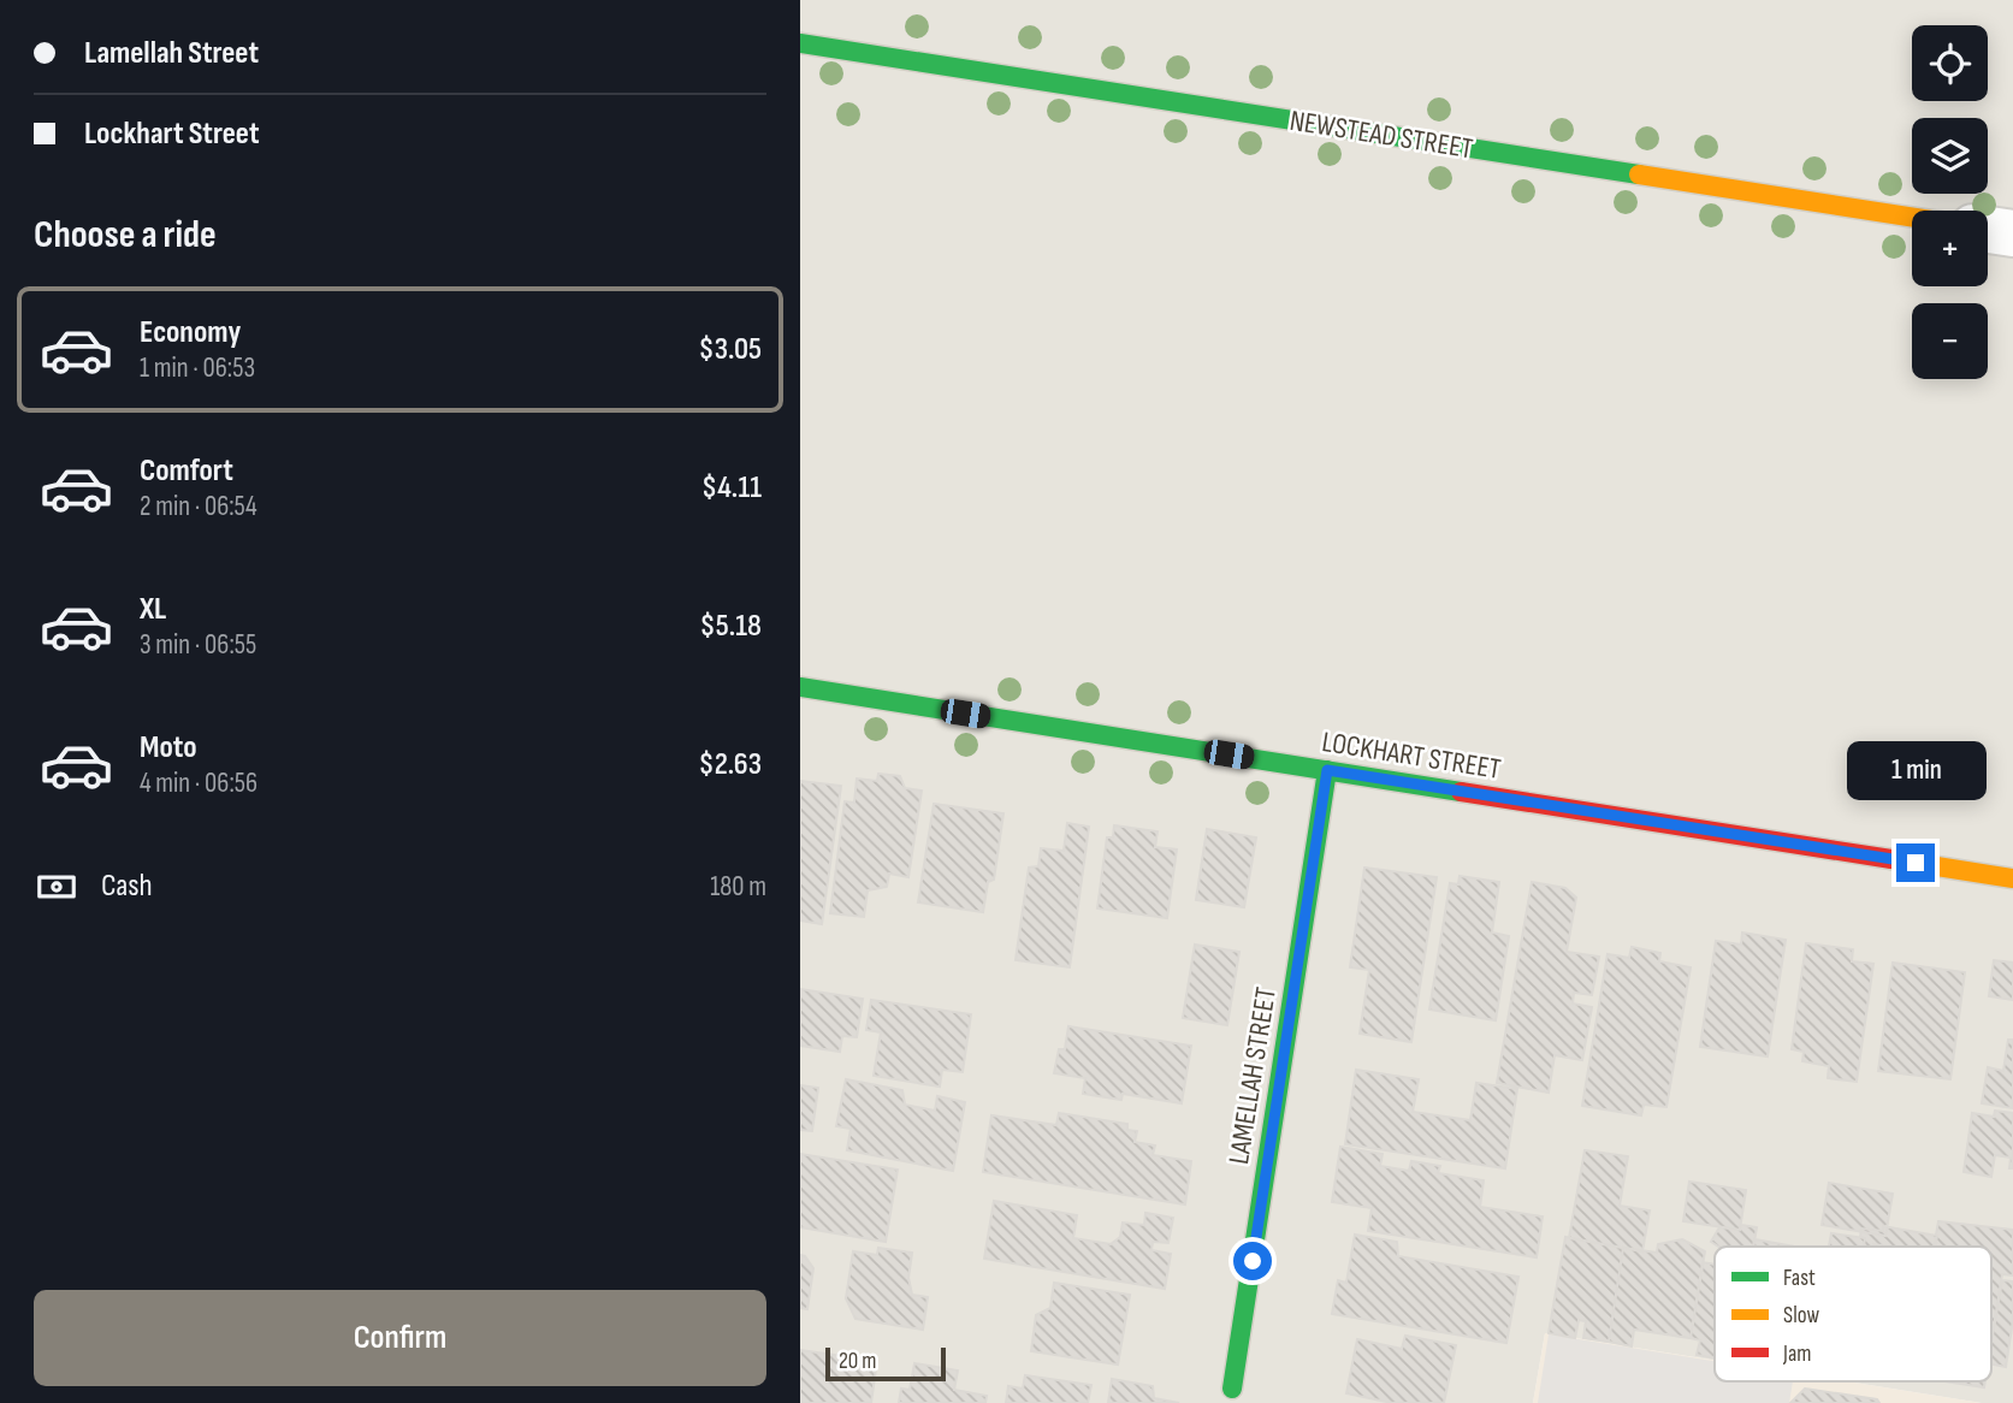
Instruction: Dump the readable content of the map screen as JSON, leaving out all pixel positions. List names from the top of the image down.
{
  "streets": {
    "street": ["NEWSTEAD STREET", "LOCKHART STREET", "LAMELLAH STREET"]
  },
  "crossings": [
    ["LOCKHART STREET", "LAMELLAH STREET"]
  ],
  "legend": ["Fast", "Slow", "Jam"],
  "scale_bar": "20 m",
  "page": {
    "banner": ["Lamellah Street", "Lockhart Street"],
    "map_buttons": ["+", "−"],
    "heading": "Choose a ride",
    "list": [
      {
        "name": "Economy",
        "note": "1 min · 06:53",
        "value": "$3.05"
      },
      {
        "name": "Comfort",
        "note": "2 min · 06:54",
        "value": "$4.11"
      },
      {
        "name": "XL",
        "note": "3 min · 06:55",
        "value": "$5.18"
      },
      {
        "name": "Moto",
        "note": "4 min · 06:56",
        "value": "$2.63"
      }
    ],
    "bubble": "1 min",
    "pay": ["Cash", "180 m"],
    "buttons": "Confirm",
    "scale": "20 m"
  }
}
